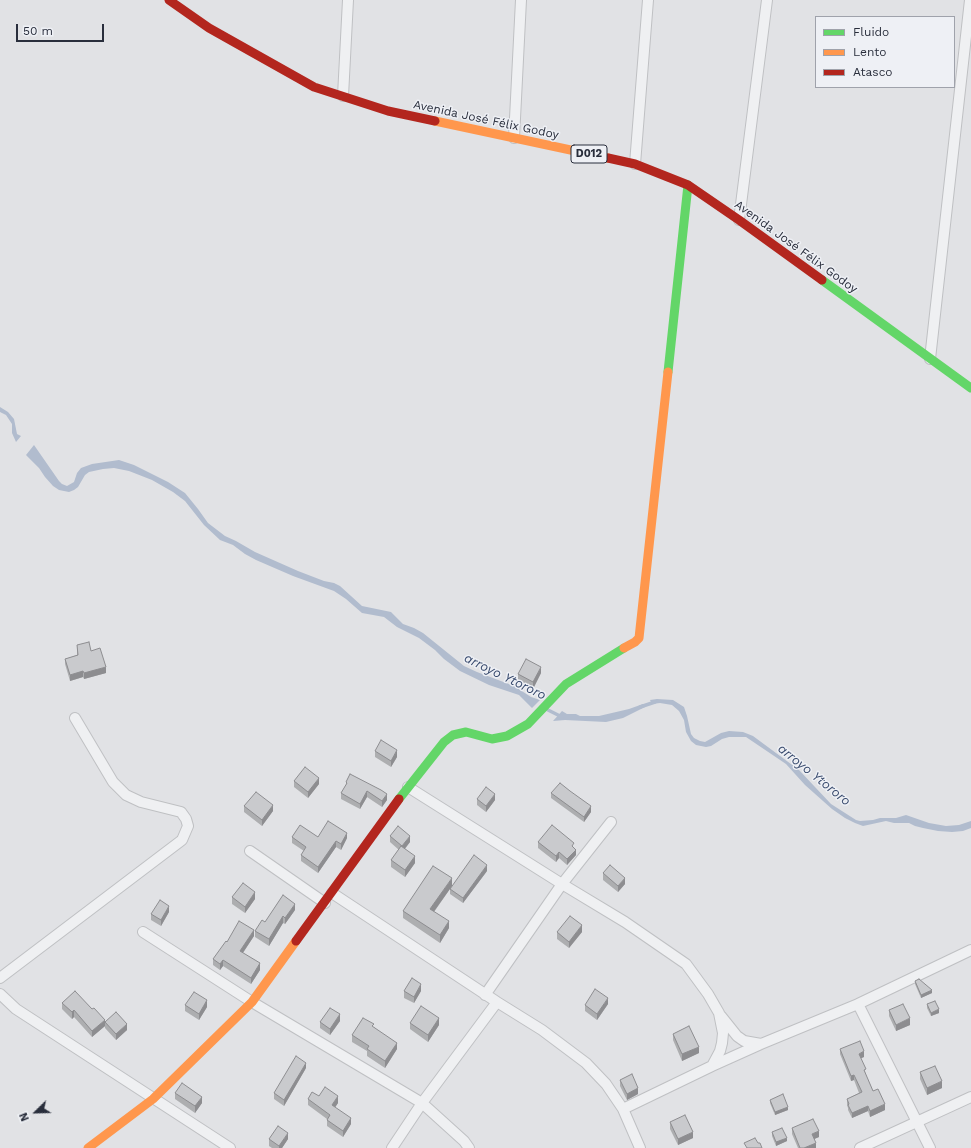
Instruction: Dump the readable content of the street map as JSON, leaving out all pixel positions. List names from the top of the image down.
{
  "streets": {
    "street": ["Avenida José Félix Godoy", "D012"]
  },
  "water": ["arroyo Ytororo"],
  "legend": ["Fluido", "Lento", "Atasco"],
  "scale_bar": "50 m",
  "north": "bottom left"
}
